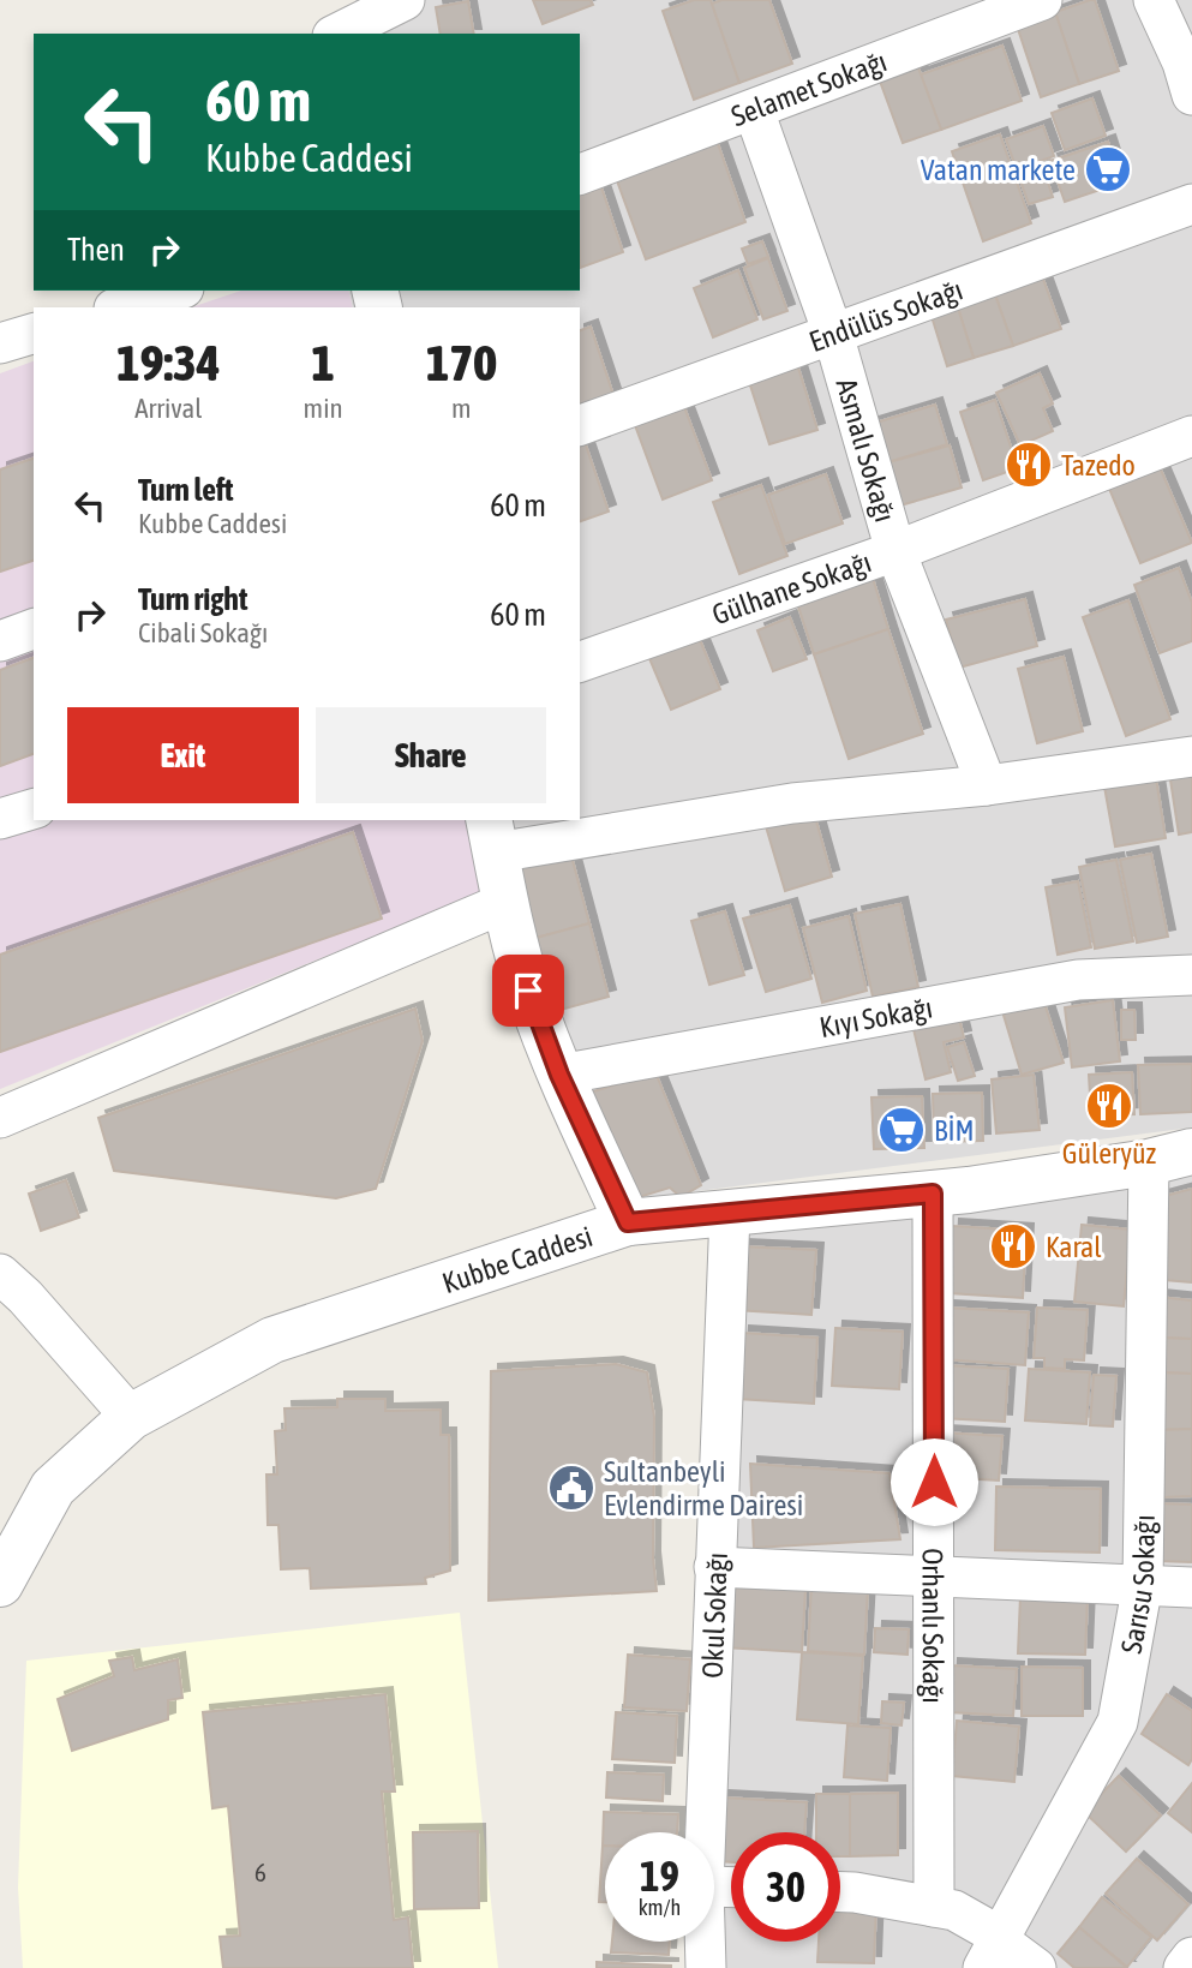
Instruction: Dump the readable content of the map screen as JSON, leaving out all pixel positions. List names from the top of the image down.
{
  "streets": {
    "street": [
      "Selamet Sokağı",
      "Endülüs Sokağı",
      "Asmalı Sokağı",
      "Gülhane Sokağı",
      "Kıyı Sokağı",
      "Kubbe Caddesi",
      "Sarısu Sokağı",
      "Okul Sokağı",
      "Orhanlı Sokağı"
    ]
  },
  "crossings": [
    ["Selamet Sokağı", "Asmalı Sokağı"],
    ["Endülüs Sokağı", "Asmalı Sokağı"],
    ["Asmalı Sokağı", "Gülhane Sokağı"],
    ["Kubbe Caddesi", "Sarısu Sokağı"],
    ["Kubbe Caddesi", "Okul Sokağı"],
    ["Kubbe Caddesi", "Orhanlı Sokağı"]
  ],
  "places": {
    "supermarket": ["Vatan markete", "BİM"],
    "restaurant": ["Tazedo", "Güleryüz", "Karal"],
    "public building": ["Sultanbeyli Evlendirme Dairesi"]
  },
  "house_numbers": ["6"],
  "page": {
    "turn": ["60 m", "Kubbe Caddesi"],
    "then": "Then",
    "eta": [
      "19:34",
      "Arrival",
      "1",
      "min",
      "170",
      "m"
    ],
    "list": [
      {
        "name": "Turn left",
        "note": "Kubbe Caddesi",
        "value": "60 m"
      },
      {
        "name": "Turn right",
        "note": "Cibali Sokağı",
        "value": "60 m"
      }
    ],
    "buttons": ["Exit", "Share"],
    "speed": "19 km/h",
    "limit": "30"
  }
}
